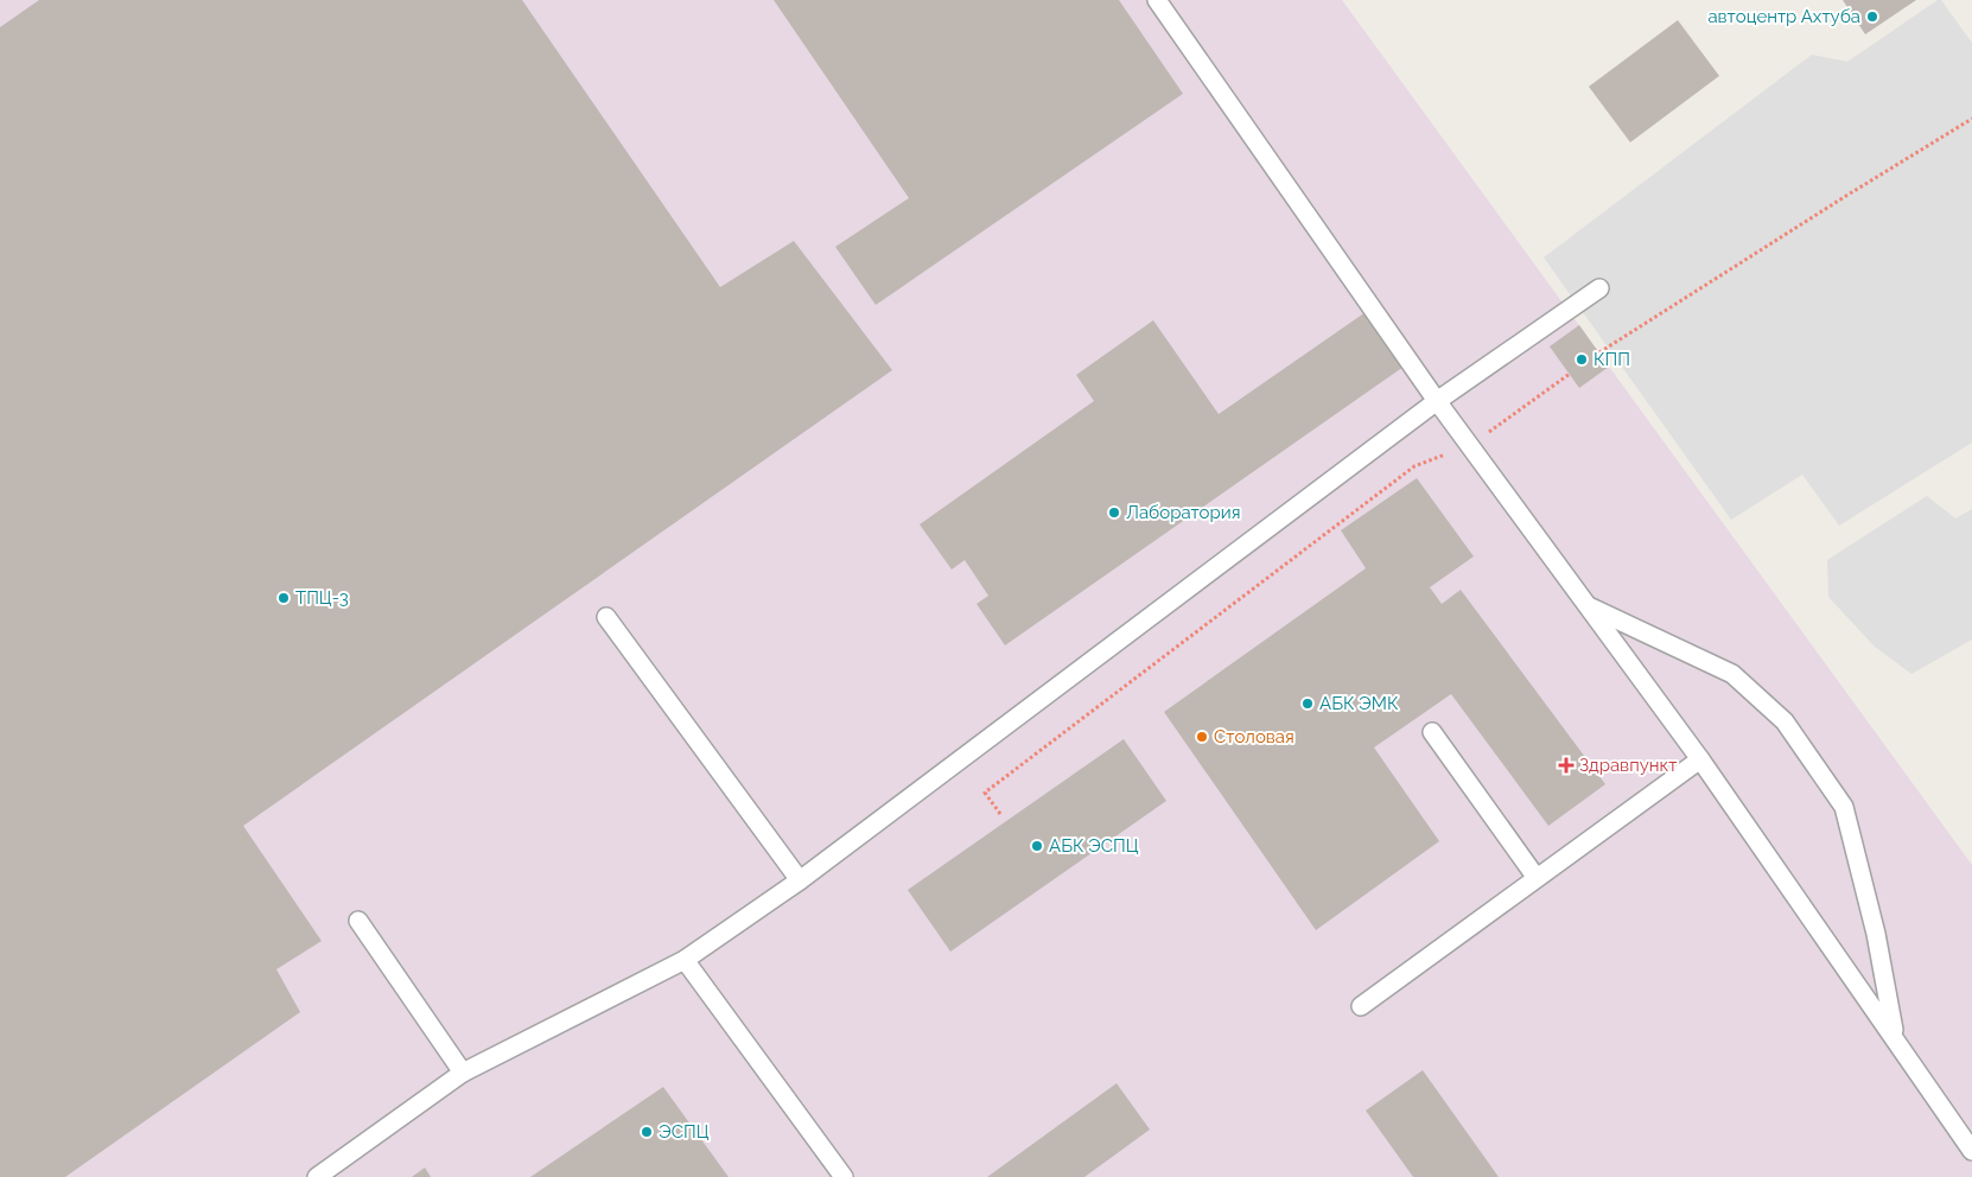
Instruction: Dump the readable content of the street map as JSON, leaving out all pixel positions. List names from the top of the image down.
{
  "places": {
    "other": [
      "автоцентр Ахтуба",
      "КПП",
      "Лаборатория",
      "ТПЦ-3",
      "АБК ЭМК",
      "Столовая",
      "АБК ЭСПЦ",
      "ЭСПЦ"
    ],
    "health": ["Здравпункт"]
  }
}
